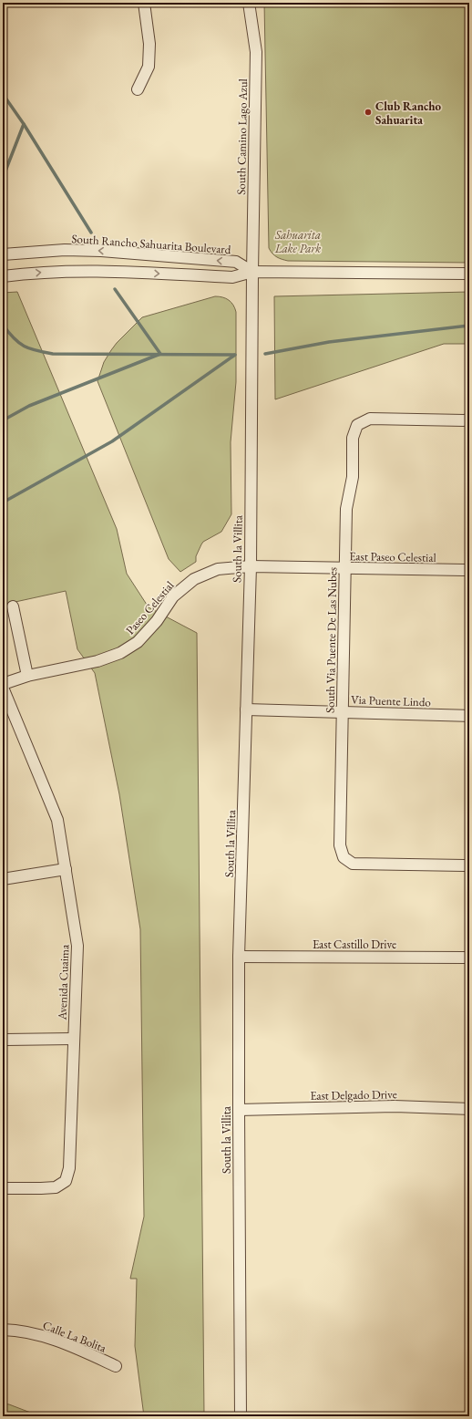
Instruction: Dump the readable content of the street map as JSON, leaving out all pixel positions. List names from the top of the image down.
{
  "streets": {
    "street": [
      "South Camino Lago Azul",
      "South Rancho Sahuarita Boulevard",
      "South la Villita",
      "East Paseo Celestial",
      "Paseo Celestial",
      "South Via Puente De Las Nubes",
      "Via Puente Lindo",
      "East Castillo Drive",
      "Avenida Cuaima",
      "East Delgado Drive",
      "Calle La Bolita"
    ]
  },
  "crossings": [
    ["South Camino Lago Azul", "South Rancho Sahuarita Boulevard"],
    ["South Camino Lago Azul", "South la Villita"],
    ["South Rancho Sahuarita Boulevard", "South la Villita"],
    ["South la Villita", "East Paseo Celestial"],
    ["South la Villita", "Paseo Celestial"],
    ["South la Villita", "Via Puente Lindo"],
    ["South la Villita", "East Castillo Drive"],
    ["South la Villita", "East Delgado Drive"],
    ["East Paseo Celestial", "Paseo Celestial"],
    ["East Paseo Celestial", "South Via Puente De Las Nubes"],
    ["South Via Puente De Las Nubes", "Via Puente Lindo"]
  ],
  "parks": ["Sahuarita Lake Park"],
  "places": ["Club Rancho Sahuarita"]
}
